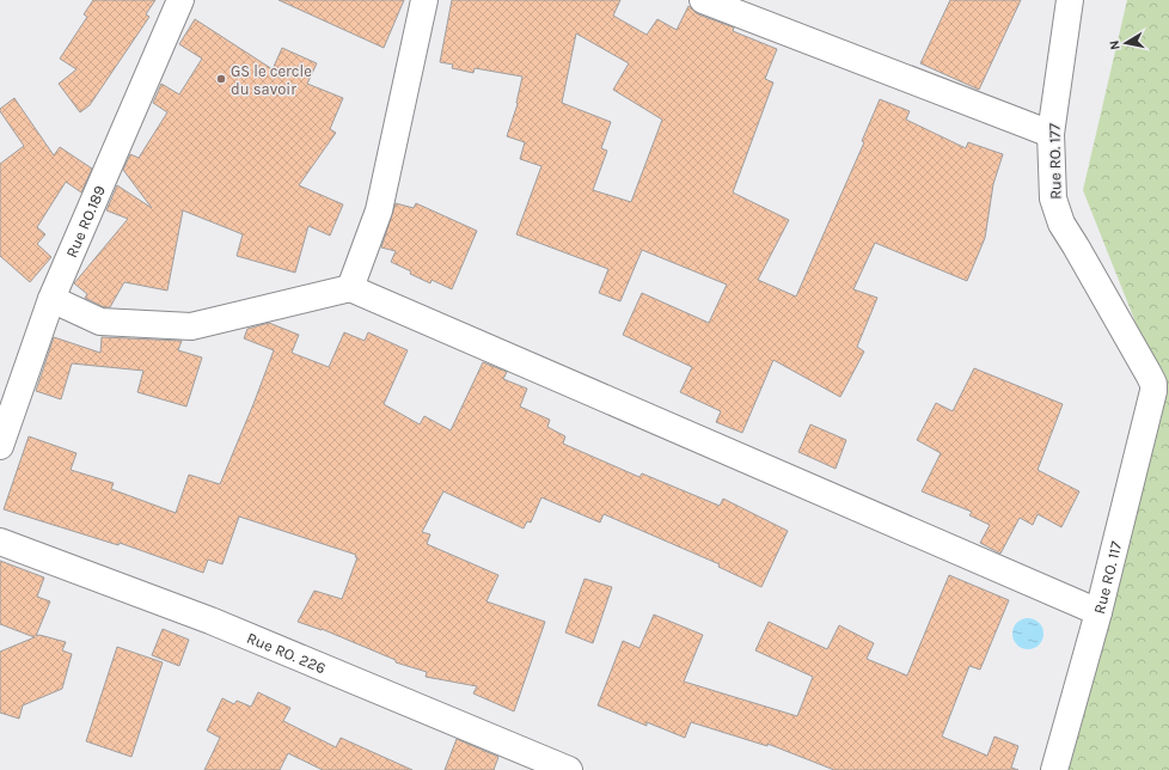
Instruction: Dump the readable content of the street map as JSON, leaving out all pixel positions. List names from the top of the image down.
{
  "streets": {
    "street": [
      "Rue RO. 177",
      "Rue RO.189",
      "Rue RO. 117",
      "Rue RO. 226"
    ]
  },
  "crossings": [
    ["Rue RO. 177", "Rue RO. 117"]
  ],
  "places": ["GS le cercle du savoir"],
  "north": "left"
}
